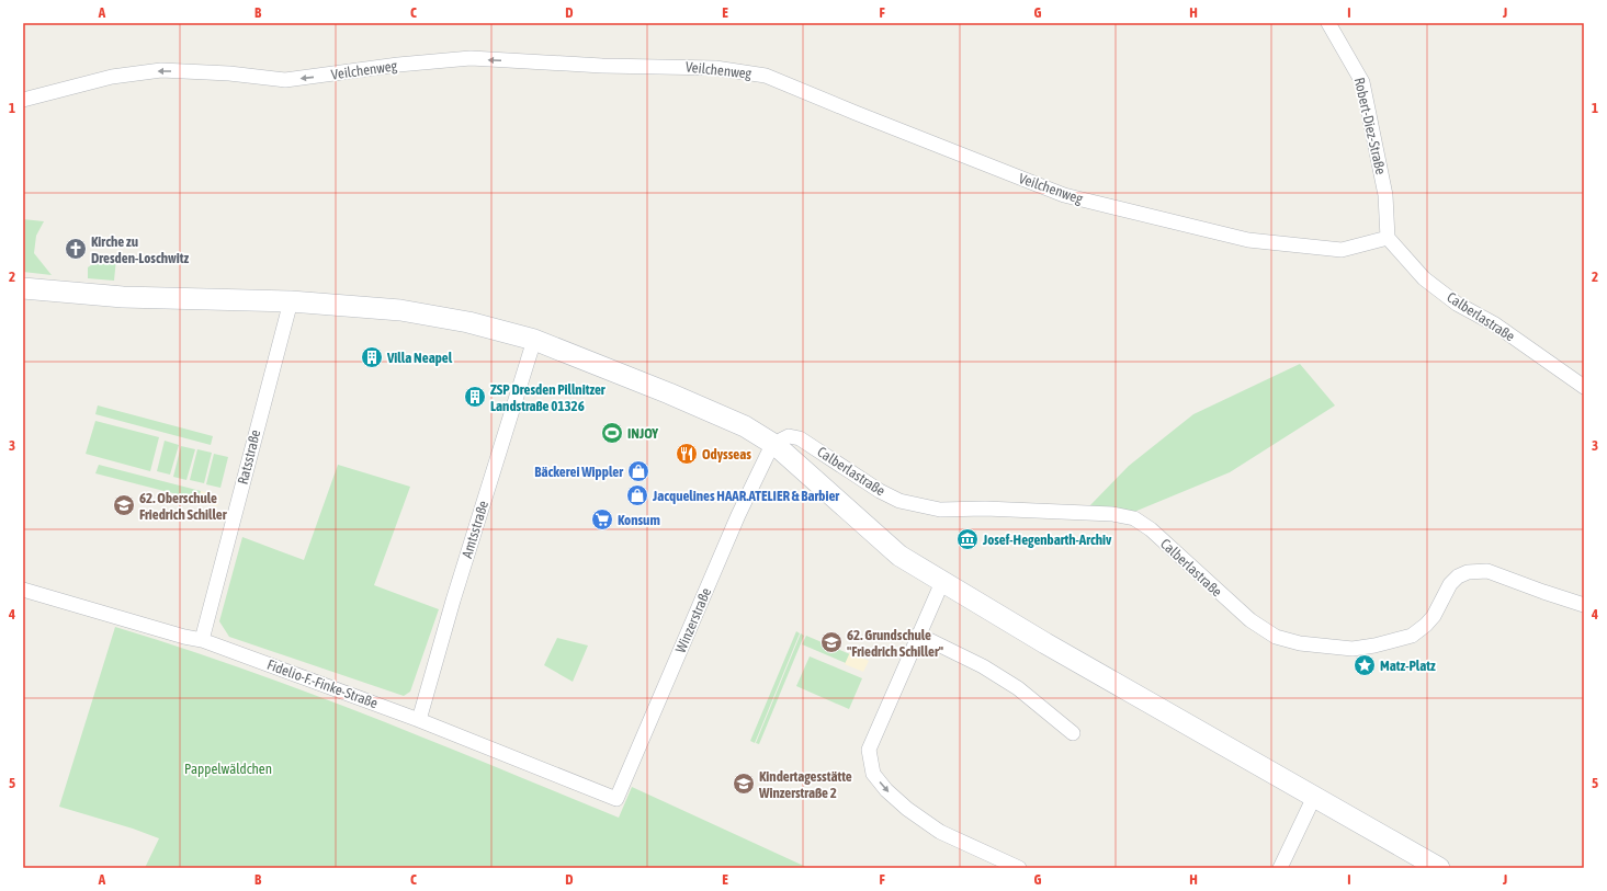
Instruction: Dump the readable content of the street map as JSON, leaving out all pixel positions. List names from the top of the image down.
{
  "streets": {
    "street": [
      "Veilchenweg",
      "Robert-Diez-Straße",
      "Calberlastraße",
      "Ratsstraße",
      "Amtsstraße",
      "Winzerstraße",
      "Fidelio-F.-Finke-Straße"
    ]
  },
  "crossings": [
    ["Veilchenweg", "Robert-Diez-Straße"],
    ["Veilchenweg", "Calberlastraße"],
    ["Robert-Diez-Straße", "Calberlastraße"],
    ["Calberlastraße", "Winzerstraße"],
    ["Ratsstraße", "Fidelio-F.-Finke-Straße"],
    ["Amtsstraße", "Fidelio-F.-Finke-Straße"],
    ["Winzerstraße", "Fidelio-F.-Finke-Straße"]
  ],
  "one_way": ["Veilchenweg"],
  "parks": ["Pappelwäldchen"],
  "places": {
    "church": ["Kirche zu Dresden-Loschwitz"],
    "building": ["Villa Neapel", "ZSP Dresden Pillnitzer Landstraße 01326"],
    "sports": ["INJOY"],
    "restaurant": ["Odysseas"],
    "shop": ["Bäckerei Wippler", "Jacquelines HAAR.ATELIER & Barbier"],
    "school or university": ["62. Oberschule Friedrich Schiller", "62. Grundschule \"Friedrich Schiller\"", "Kindertagesstätte Winzerstraße 2"],
    "supermarket": ["Konsum"],
    "museum": ["Josef-Hegenbarth-Archiv"],
    "place": ["Matz-Platz"]
  },
  "grid": {
    "columns": [
      "A",
      "B",
      "C",
      "D",
      "E",
      "F",
      "G",
      "H",
      "I",
      "J"
    ],
    "rows": [
      "1",
      "2",
      "3",
      "4",
      "5"
    ]
  }
}
